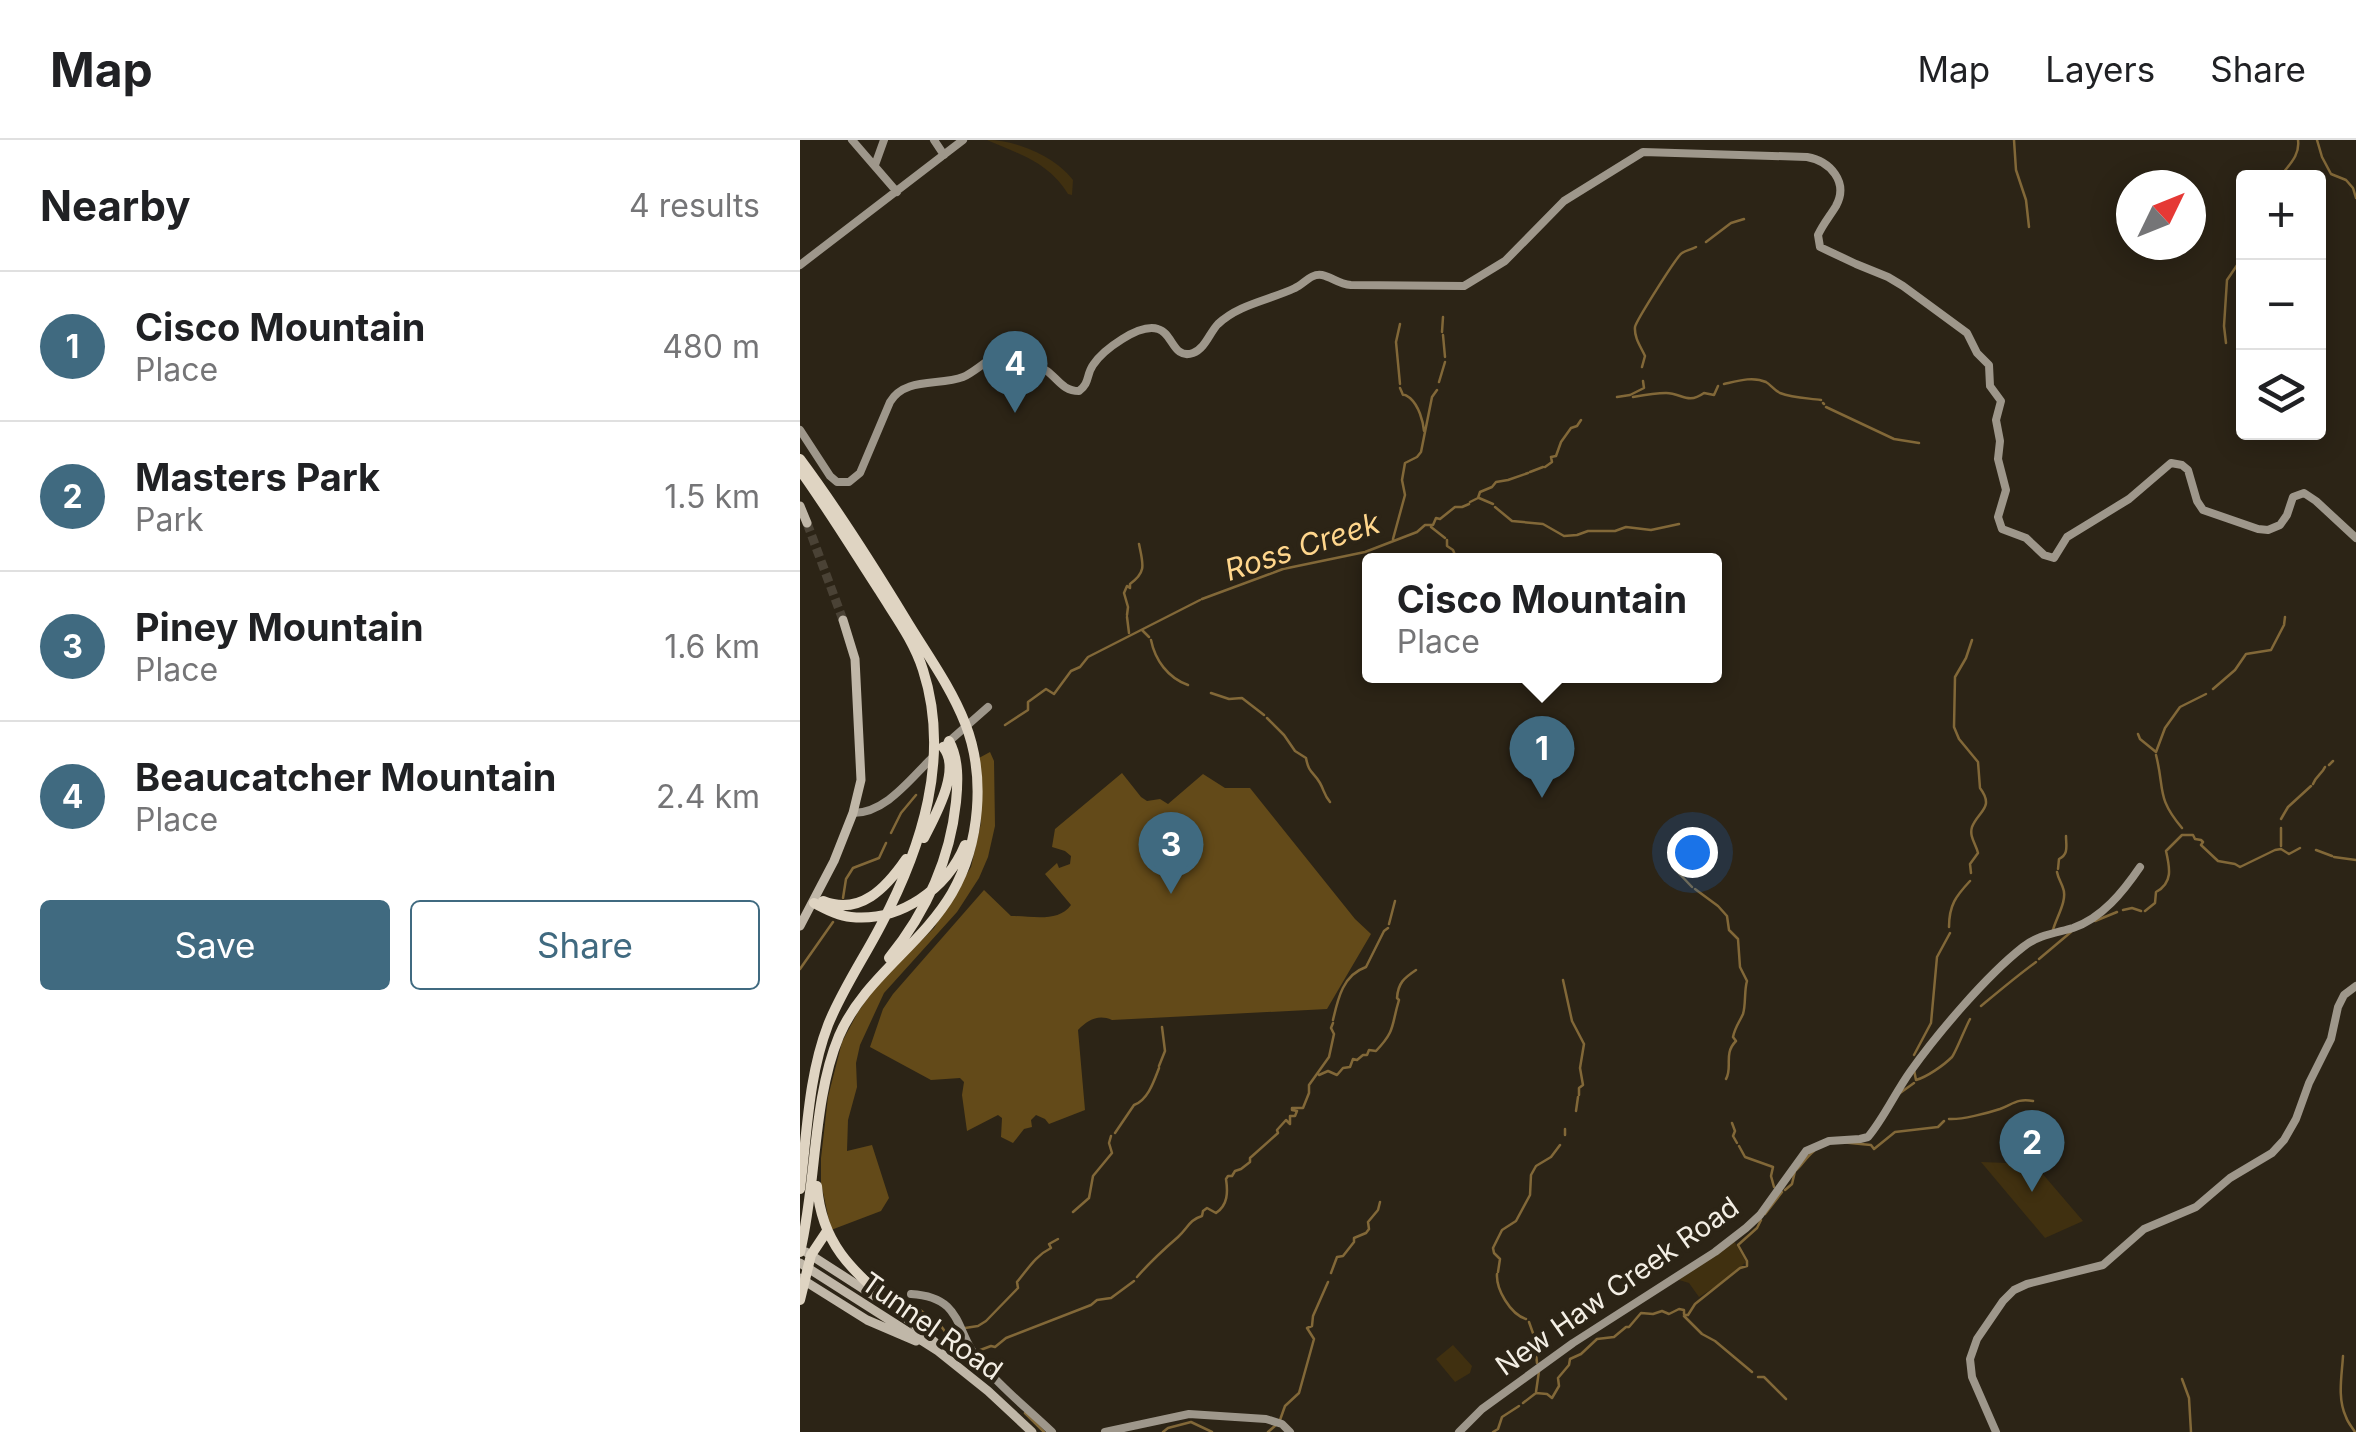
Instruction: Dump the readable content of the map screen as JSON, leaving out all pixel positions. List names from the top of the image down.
{
  "streets": {
    "main road": ["New Haw Creek Road", "Tunnel Road"]
  },
  "water": ["Ross Creek"],
  "north": "top right",
  "page": {
    "header": "Map",
    "nav": ["Map", "Layers", "Share"],
    "heading": ["Nearby", "4 results"],
    "map_buttons": ["+", "−"],
    "list": [
      {
        "mark": "1",
        "name": "Cisco Mountain",
        "note": "Place",
        "value": "480 m"
      },
      {
        "mark": "2",
        "name": "Masters Park",
        "note": "Park",
        "value": "1.5 km"
      },
      {
        "mark": "3",
        "name": "Piney Mountain",
        "note": "Place",
        "value": "1.6 km"
      },
      {
        "mark": "4",
        "name": "Beaucatcher Mountain",
        "note": "Place",
        "value": "2.4 km"
      }
    ],
    "pins": [
      "4",
      "1",
      "3",
      "2"
    ],
    "popup": ["Cisco Mountain", "Place"],
    "buttons": ["Save", "Share"]
  }
}
